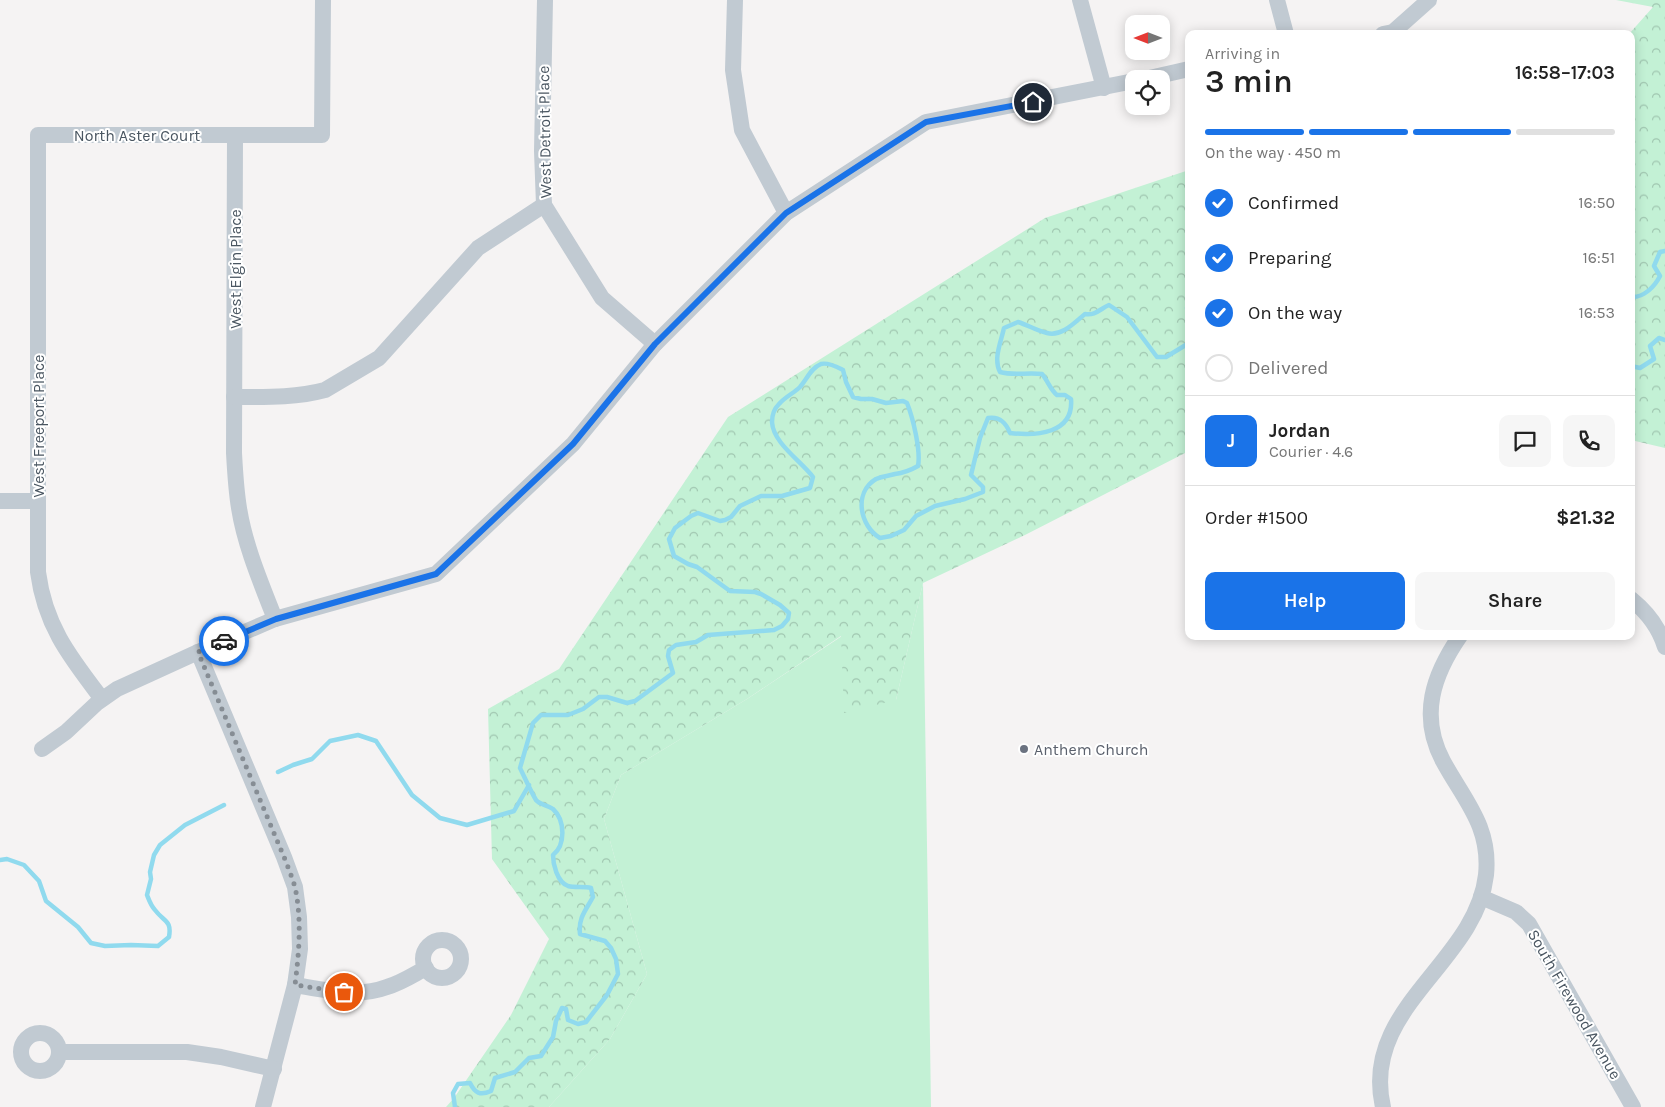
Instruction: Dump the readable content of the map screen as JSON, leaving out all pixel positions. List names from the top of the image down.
{
  "streets": {
    "street": [
      "West Detroit Place",
      "North Aster Court",
      "West Elgin Place",
      "West Freeport Place",
      "South Firewood Avenue"
    ]
  },
  "crossings": [
    ["North Aster Court", "West Elgin Place"],
    ["North Aster Court", "West Freeport Place"]
  ],
  "places": ["Anthem Church"],
  "north": "left",
  "page": {
    "heading": ["3 min", "Arriving in", "16:58–17:03"],
    "panel": [
      "Jordan",
      "Courier · 4.6",
      "Order #1500",
      "$21.32"
    ],
    "bar": "On the way · 450 m",
    "list": [
      ["Confirmed", "16:50"],
      ["Preparing", "16:51"],
      ["On the way", "16:53"],
      "Delivered"
    ],
    "round": "J",
    "buttons": ["Help", "Share"]
  }
}
